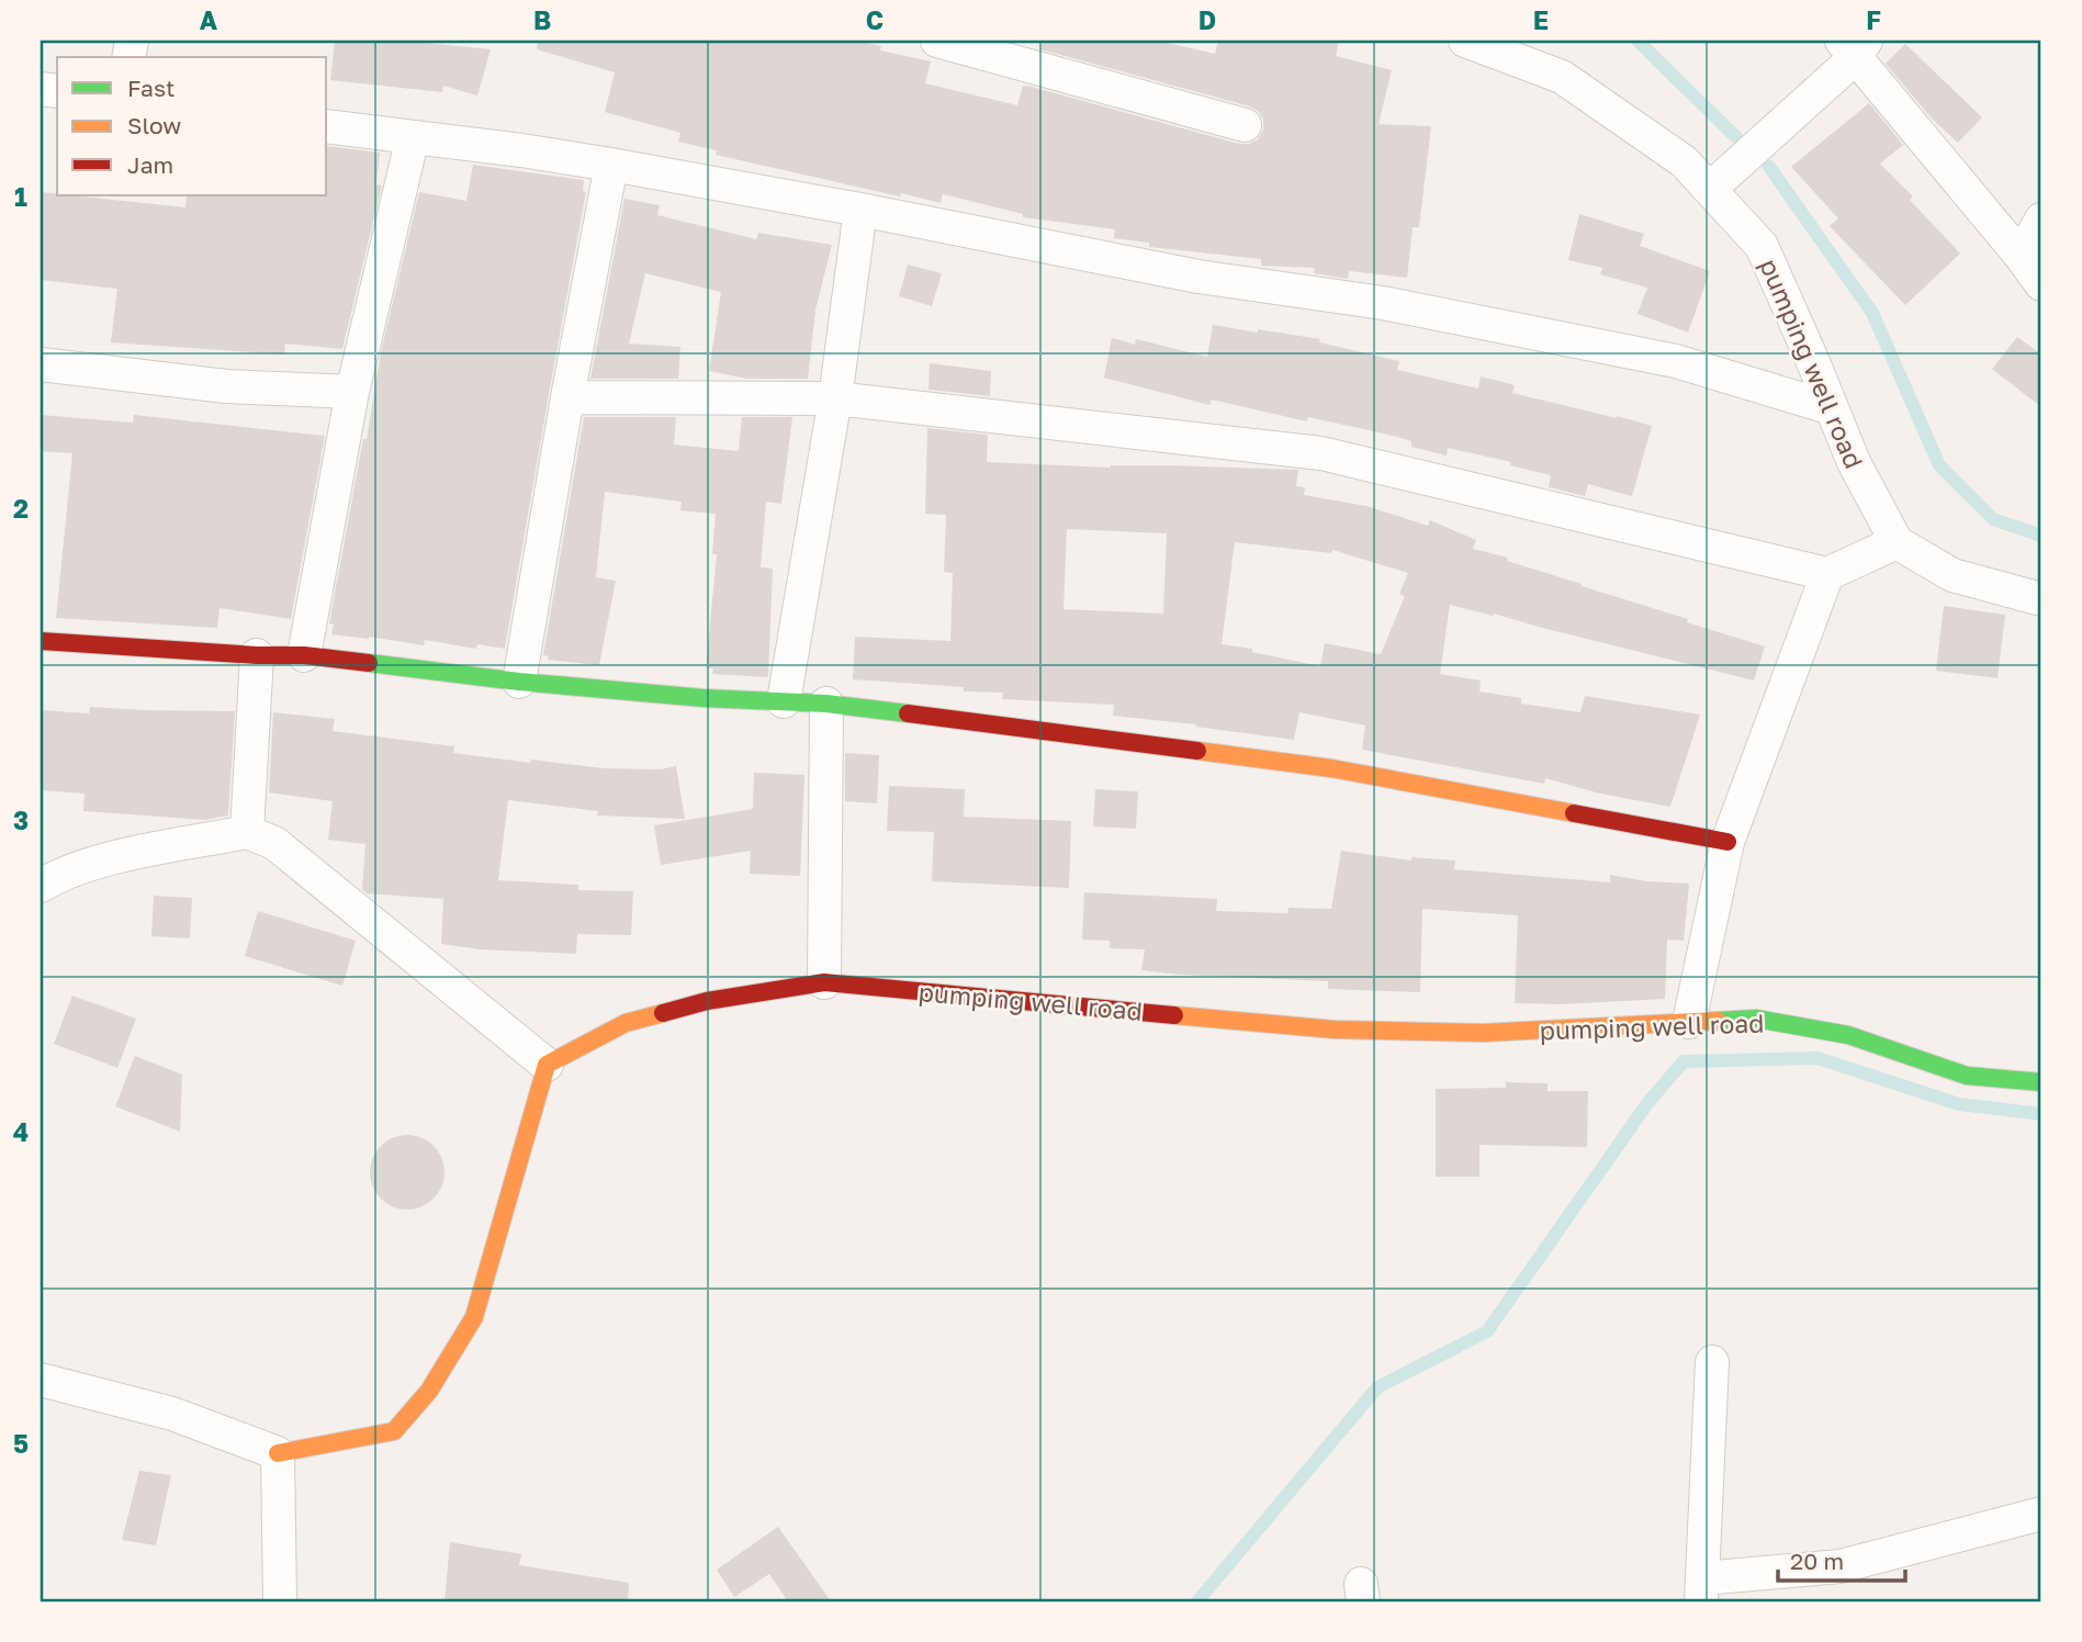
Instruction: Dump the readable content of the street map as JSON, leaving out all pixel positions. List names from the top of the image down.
{
  "streets": {
    "street": ["pumping well road"]
  },
  "legend": ["Fast", "Slow", "Jam"],
  "scale_bar": "20 m",
  "grid": {
    "columns": [
      "A",
      "B",
      "C",
      "D",
      "E",
      "F"
    ],
    "rows": [
      "1",
      "2",
      "3",
      "4",
      "5"
    ]
  }
}
